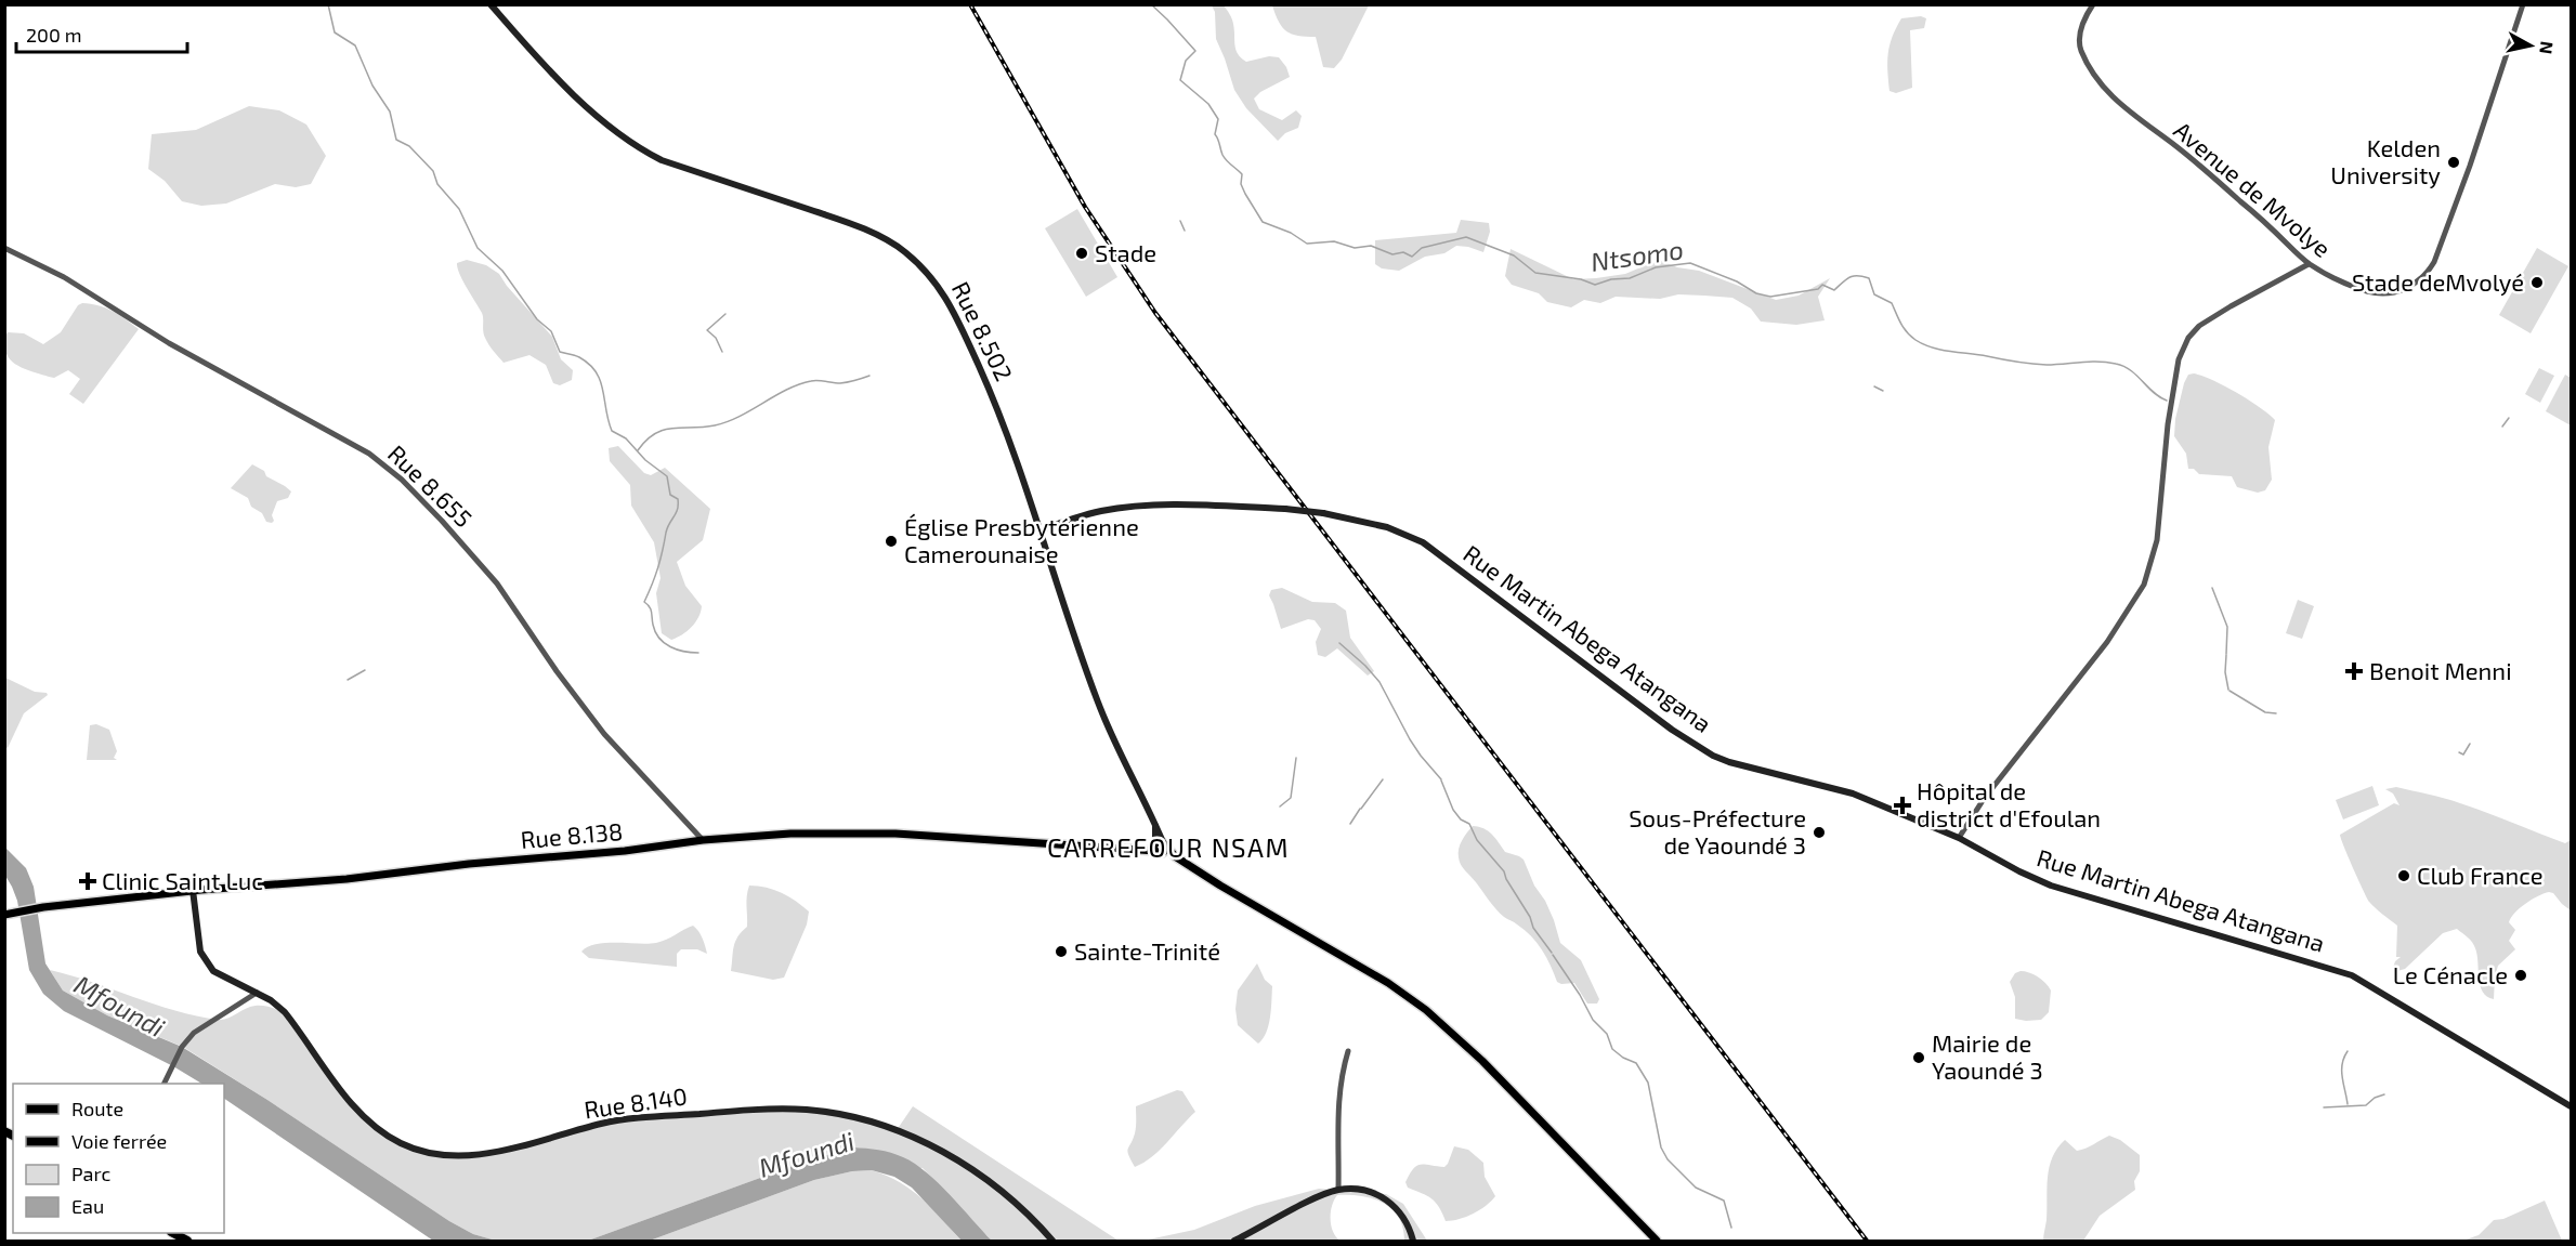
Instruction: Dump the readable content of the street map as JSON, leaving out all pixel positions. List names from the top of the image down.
{
  "streets": {
    "main road": [
      "Rue 8.502",
      "Rue Martin Abega Atangana",
      "Rue 8.138",
      "Rue 8.140"
    ],
    "street": ["Avenue de Mvolye", "Rue 8.655"]
  },
  "crossings": [
    ["Rue 8.502", "Rue Martin Abega Atangana"],
    ["Rue 8.502", "Rue 8.138"],
    ["Rue 8.655", "Rue 8.138"],
    ["Rue 8.138", "Rue 8.140"]
  ],
  "districts": ["CARREFOUR NSAM"],
  "water": ["Ntsomo", "Mfoundi"],
  "places": {
    "other": [
      "Kelden University",
      "Stade",
      "Stade deMvolyé",
      "Église Presbytérienne Camerounaise",
      "Sous-Préfecture de Yaoundé 3",
      "Club France",
      "Sainte-Trinité",
      "Le Cénacle",
      "Mairie de Yaoundé 3"
    ],
    "health": ["Benoit Menni", "Hôpital de district d'Efoulan", "Clinic Saint Luc"]
  },
  "legend": [
    "Route",
    "Voie ferrée",
    "Parc",
    "Eau"
  ],
  "scale_bar": "200 m",
  "north": "right"
}
